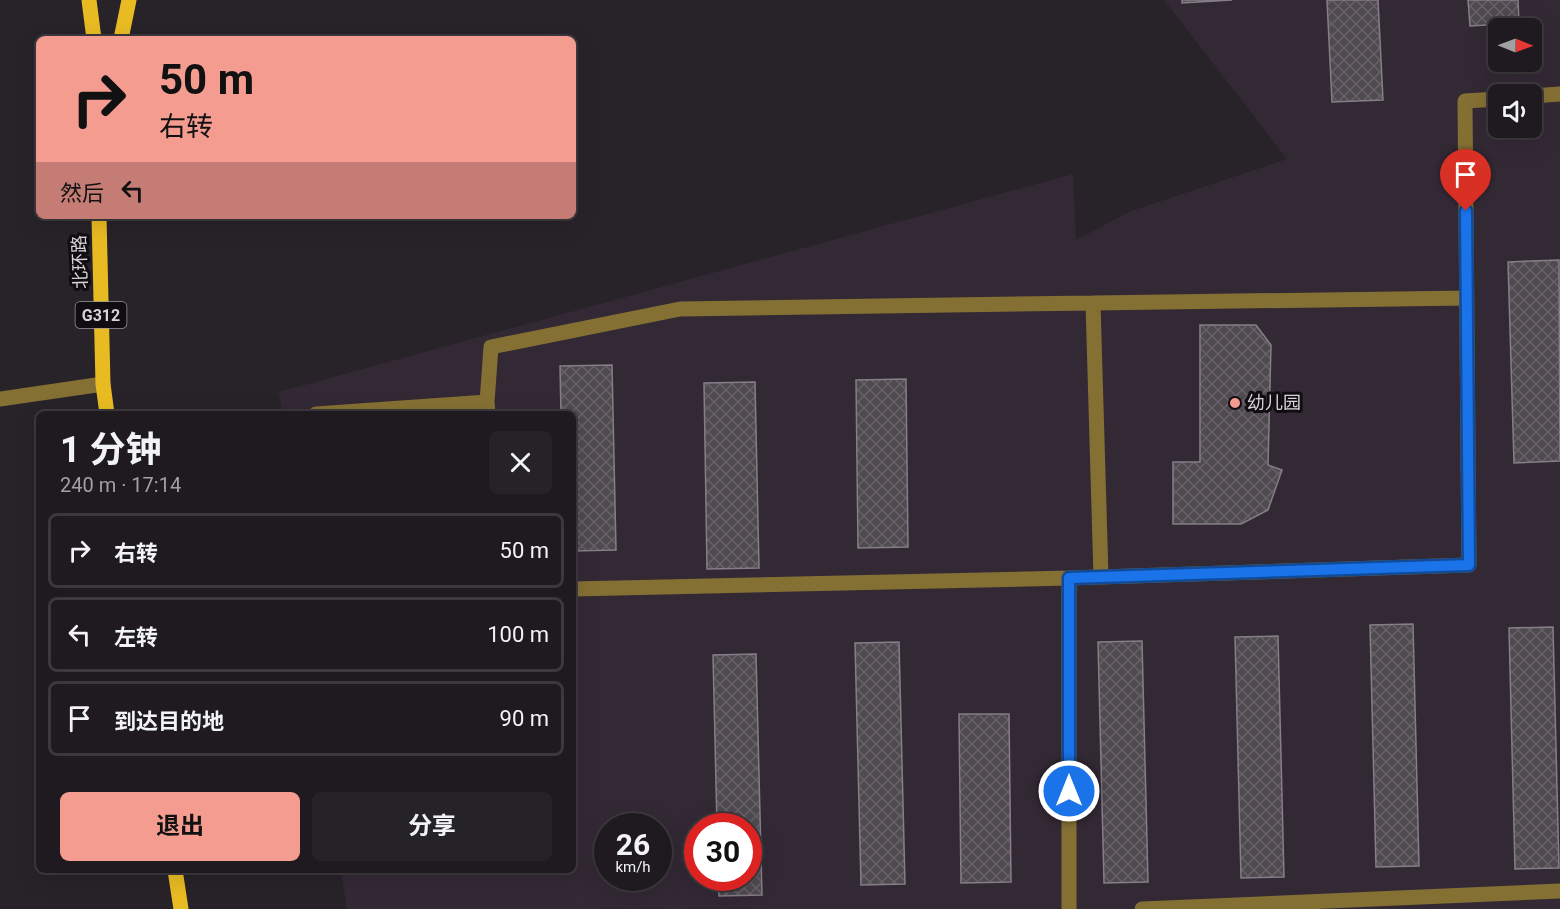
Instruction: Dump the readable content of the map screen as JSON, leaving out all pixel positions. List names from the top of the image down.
{
  "streets": {
    "main road": ["北环路", "G312"]
  },
  "places": ["幼儿园"],
  "north": "right",
  "page": {
    "turn": ["50 m", "右转"],
    "then": "然后",
    "heading": ["1 分钟", "240 m · 17:14"],
    "list": [
      {
        "name": "右转",
        "value": "50 m"
      },
      {
        "name": "左转",
        "value": "100 m"
      },
      {
        "name": "到达目的地",
        "value": "90 m"
      }
    ],
    "buttons": ["退出", "分享"],
    "speed": "26 km/h",
    "limit": "30"
  }
}
